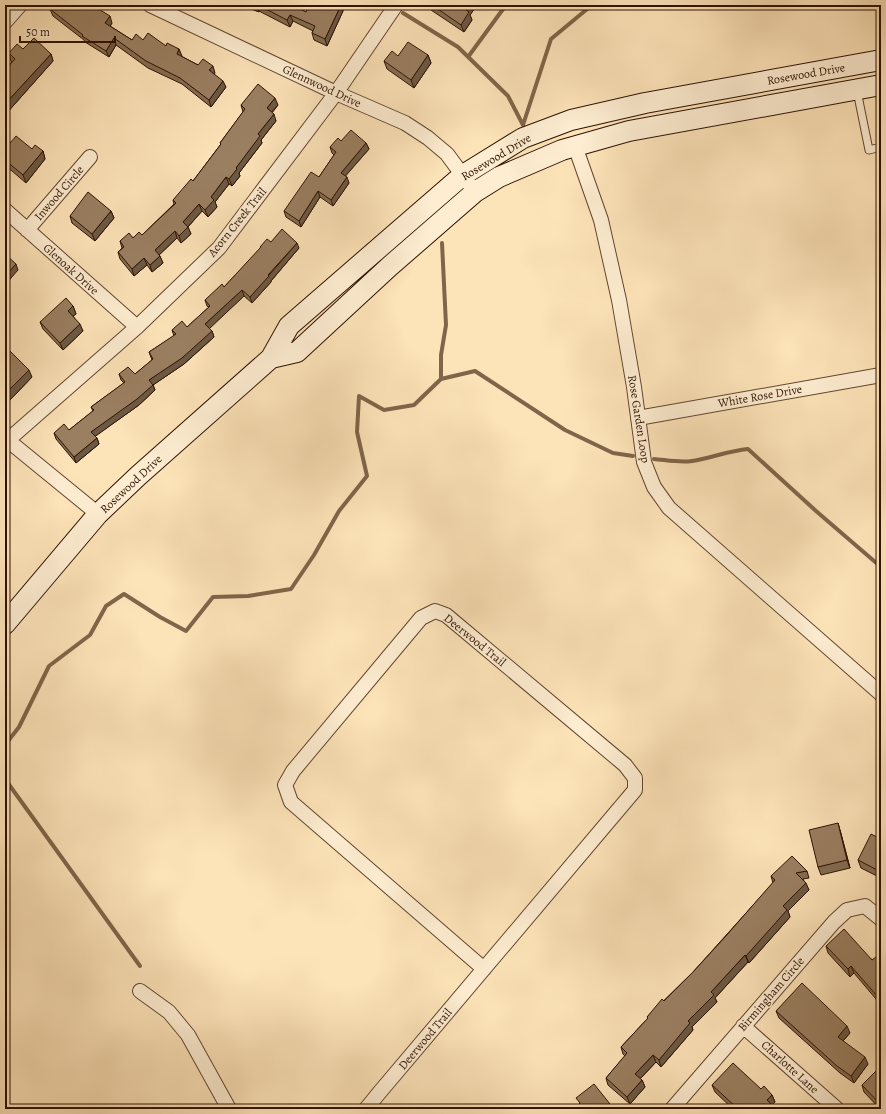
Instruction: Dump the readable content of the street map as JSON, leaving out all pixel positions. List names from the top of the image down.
{
  "streets": {
    "main road": ["Rosewood Drive"],
    "street": [
      "Glennwood Drive",
      "Inwood Circle",
      "Acorn Creek Trail",
      "Glenoak Drive",
      "White Rose Drive",
      "Rose Garden Loop",
      "Deerwood Trail",
      "Birmingham Circle",
      "Charlotte Lane"
    ]
  },
  "crossings": [
    ["Rosewood Drive", "Glennwood Drive"],
    ["Rosewood Drive", "Rose Garden Loop"],
    ["Glennwood Drive", "Acorn Creek Trail"],
    ["Inwood Circle", "Glenoak Drive"],
    ["Acorn Creek Trail", "Glenoak Drive"],
    ["White Rose Drive", "Rose Garden Loop"],
    ["Birmingham Circle", "Charlotte Lane"]
  ],
  "scale_bar": "50 m"
}
